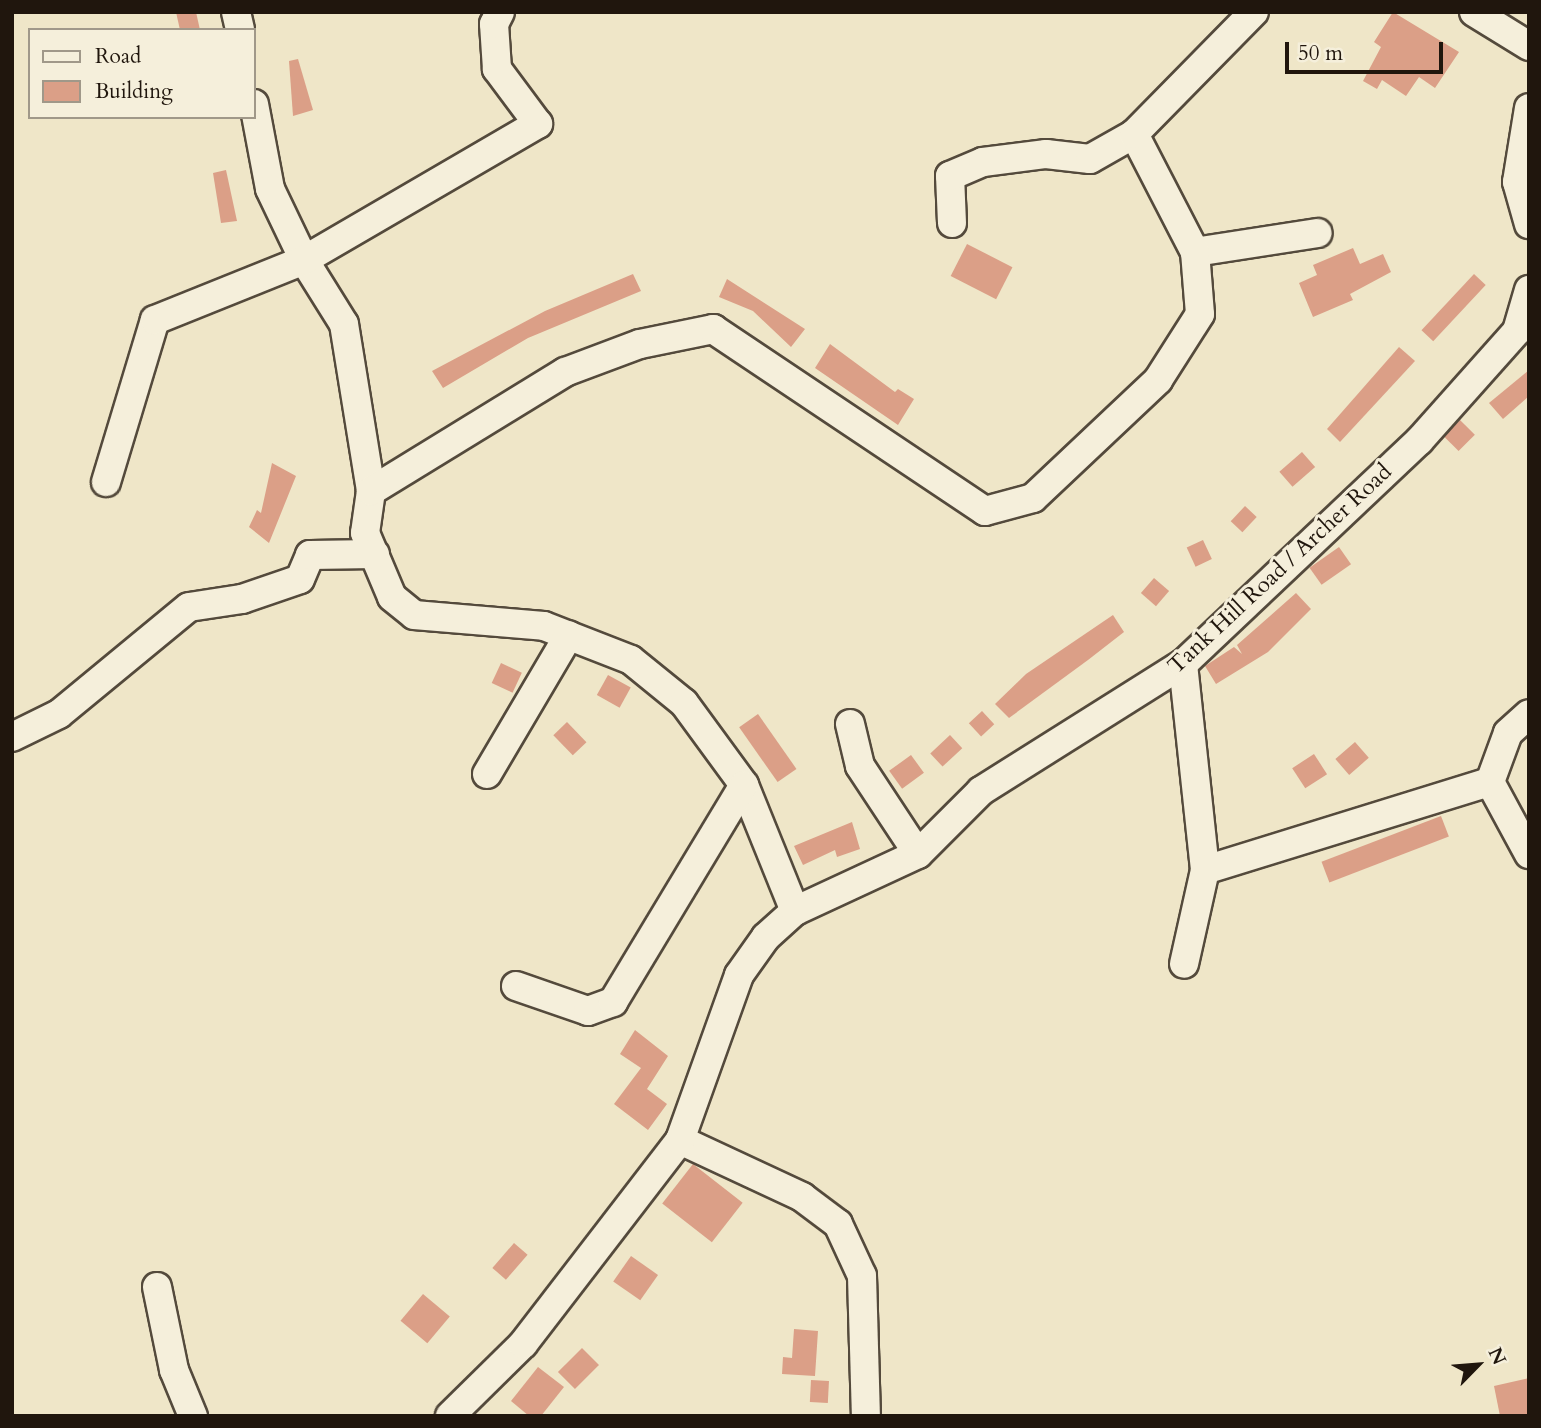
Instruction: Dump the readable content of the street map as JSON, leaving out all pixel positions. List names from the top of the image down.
{
  "streets": {
    "street": ["Tank Hill Road / Archer Road"]
  },
  "legend": ["Road", "Building"],
  "scale_bar": "50 m",
  "north": "top right"
}
